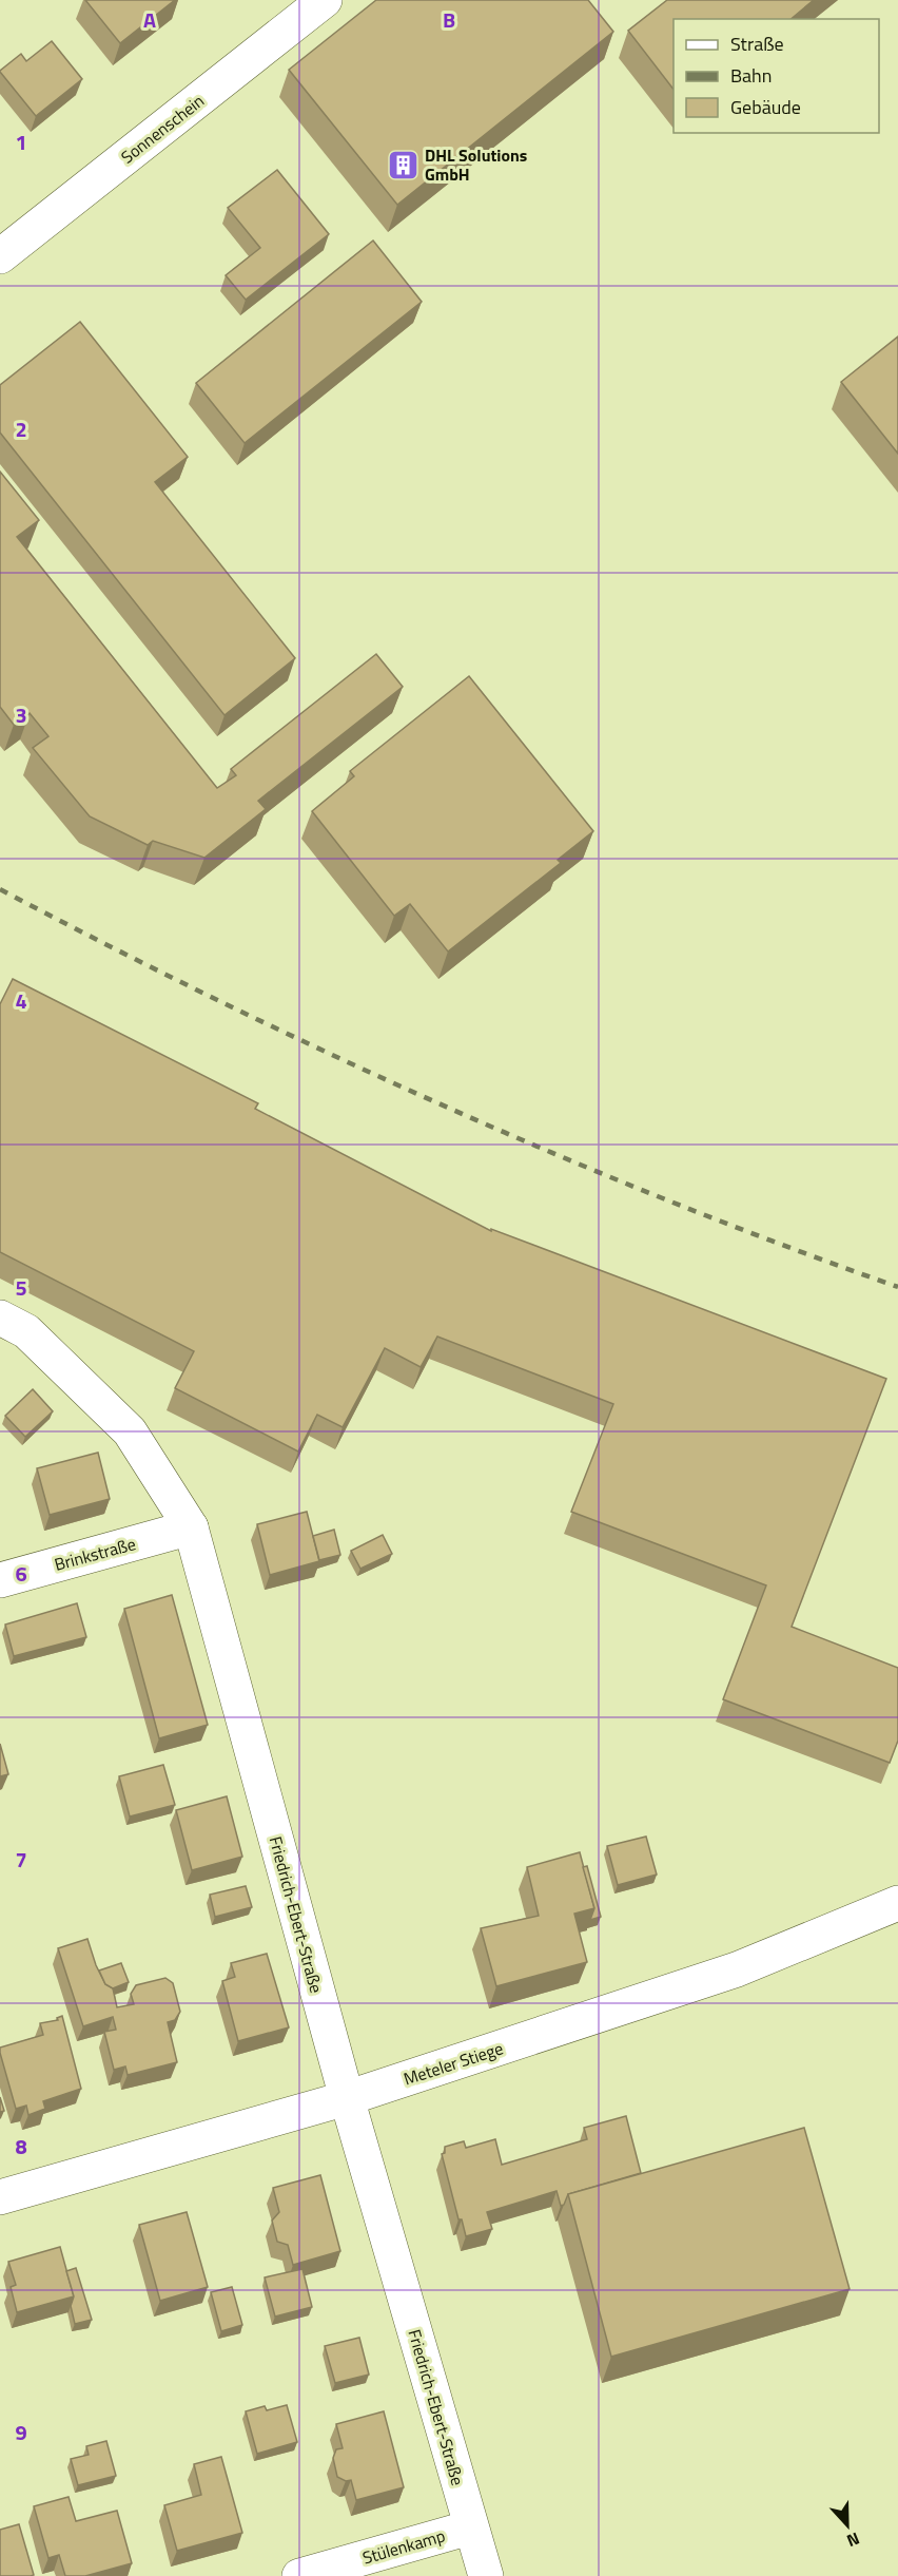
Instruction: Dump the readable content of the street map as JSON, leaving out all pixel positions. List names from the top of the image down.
{
  "streets": {
    "street": [
      "Sonnenschein",
      "Brinkstraße",
      "Friedrich-Ebert-Straße",
      "Meteler Stiege",
      "Stülenkamp"
    ]
  },
  "crossings": [
    ["Brinkstraße", "Friedrich-Ebert-Straße"],
    ["Friedrich-Ebert-Straße", "Meteler Stiege"],
    ["Friedrich-Ebert-Straße", "Stülenkamp"]
  ],
  "places": {
    "building": ["DHL Solutions GmbH"]
  },
  "legend": ["Straße", "Bahn", "Gebäude"],
  "north": "bottom",
  "grid": {
    "columns": ["A", "B"],
    "rows": [
      "1",
      "2",
      "3",
      "4",
      "5",
      "6",
      "7",
      "8",
      "9"
    ]
  }
}
